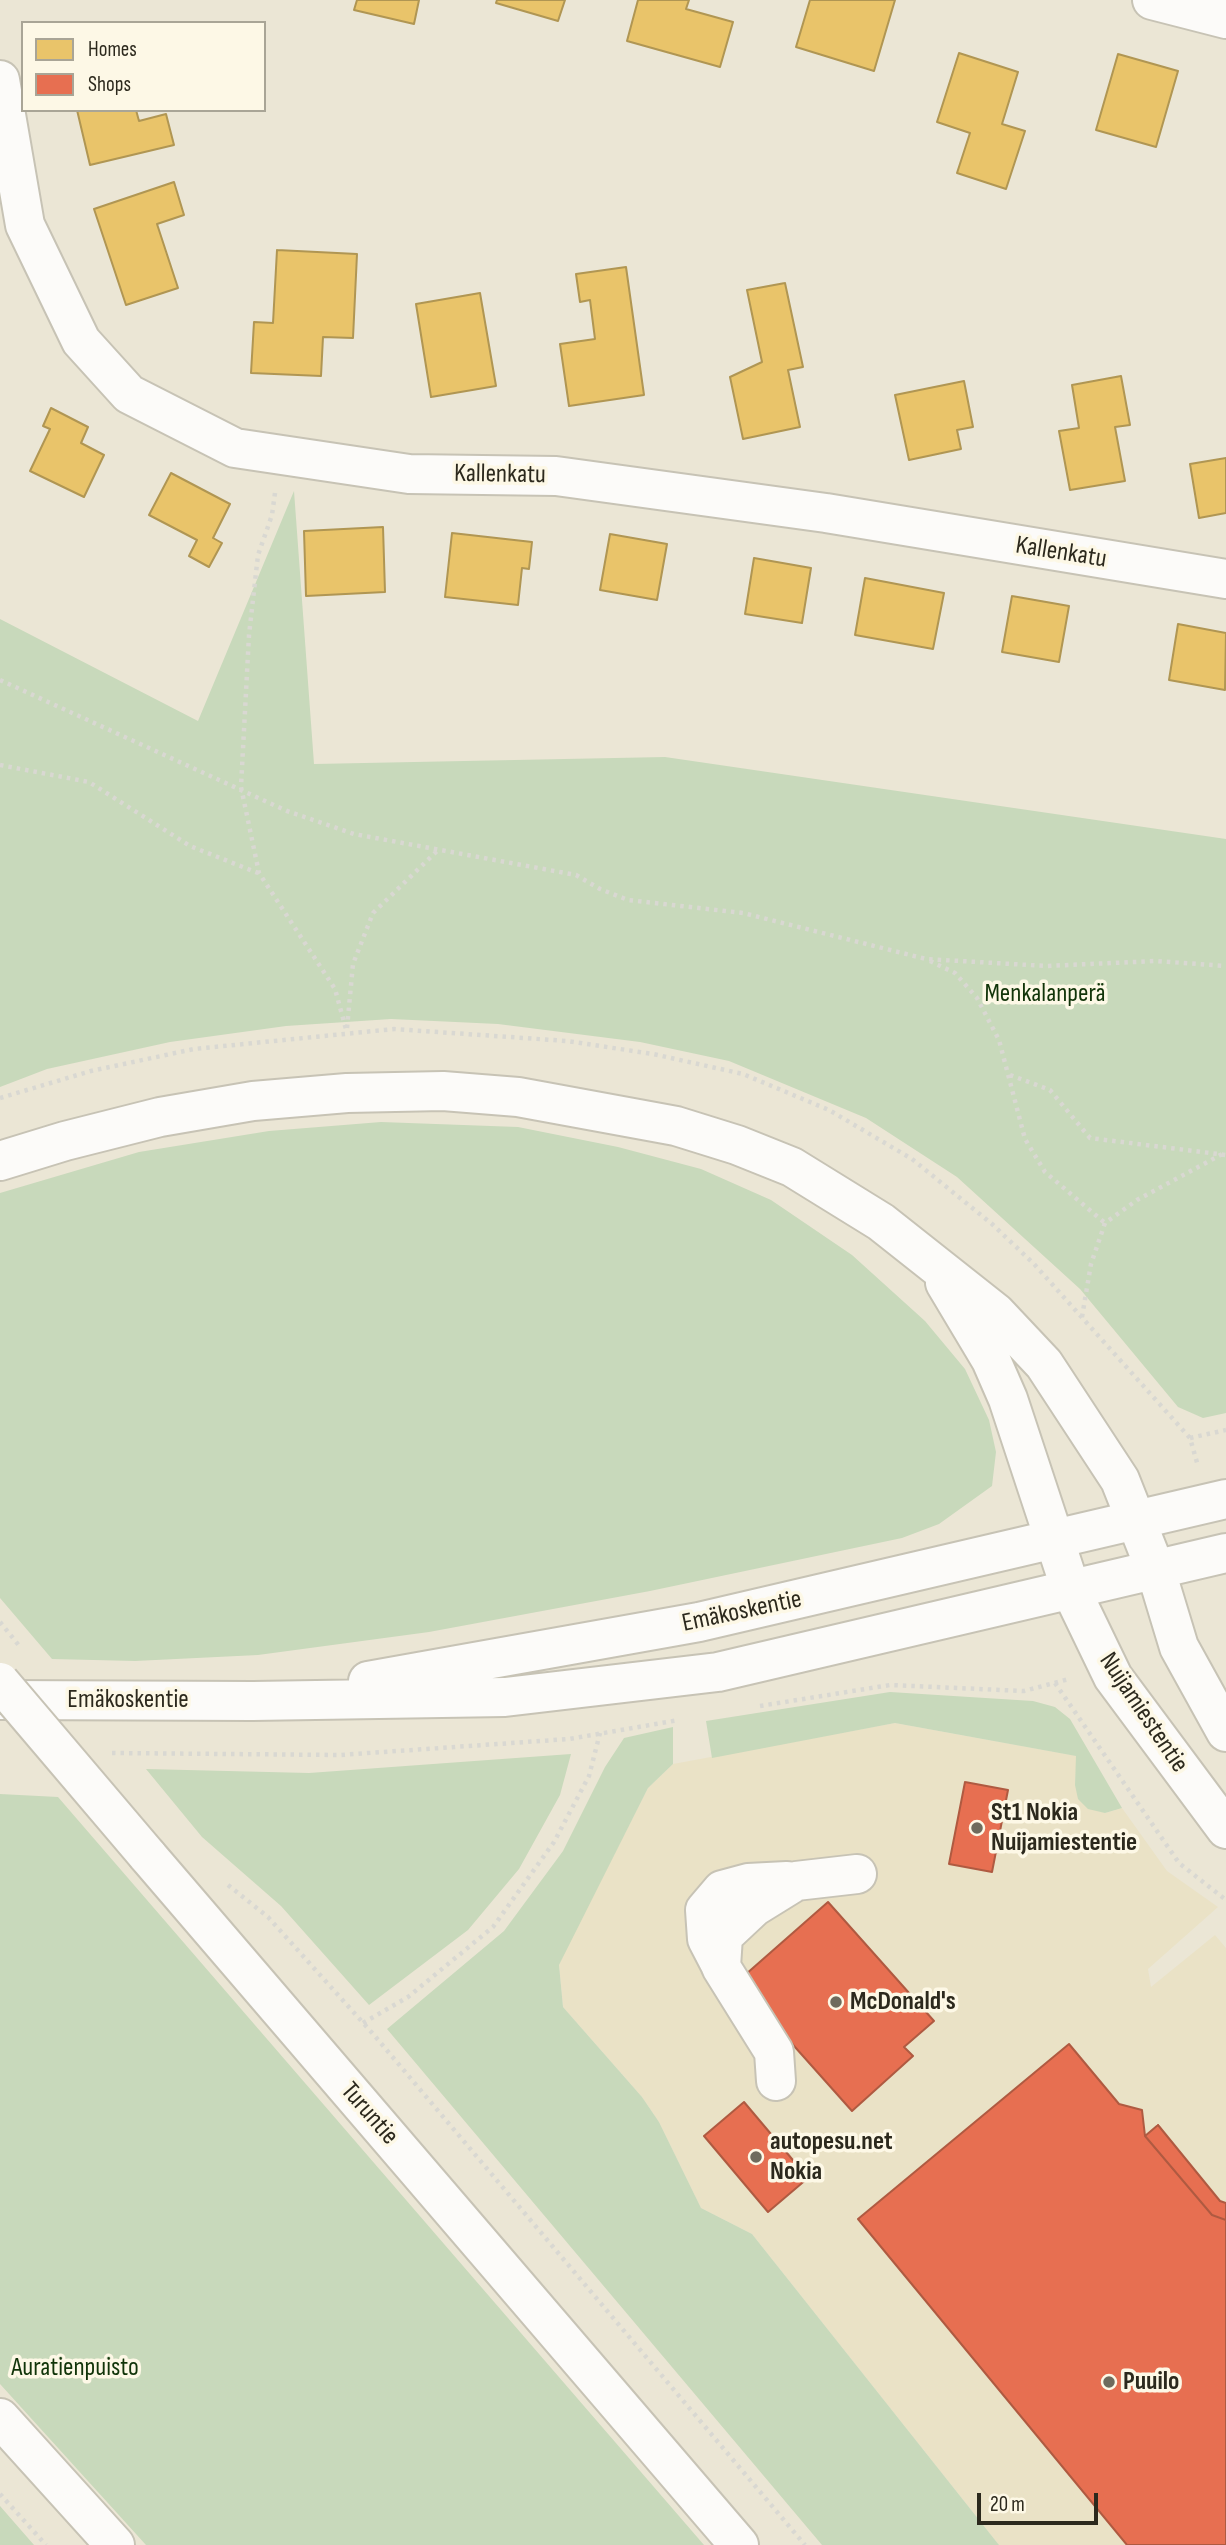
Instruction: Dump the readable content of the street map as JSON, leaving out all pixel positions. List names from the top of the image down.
{
  "streets": {
    "main road": [
      "Kallenkatu",
      "Emäkoskentie",
      "Nuijamiestentie",
      "Turuntie"
    ]
  },
  "crossings": [
    ["Emäkoskentie", "Nuijamiestentie"],
    ["Emäkoskentie", "Turuntie"]
  ],
  "parks": ["Menkalanperä", "Auratienpuisto"],
  "places": [
    "St1 Nokia Nuijamiestentie",
    "McDonald's",
    "autopesu.net Nokia",
    "Puuilo"
  ],
  "legend": ["Homes", "Shops"],
  "scale_bar": "20 m"
}
